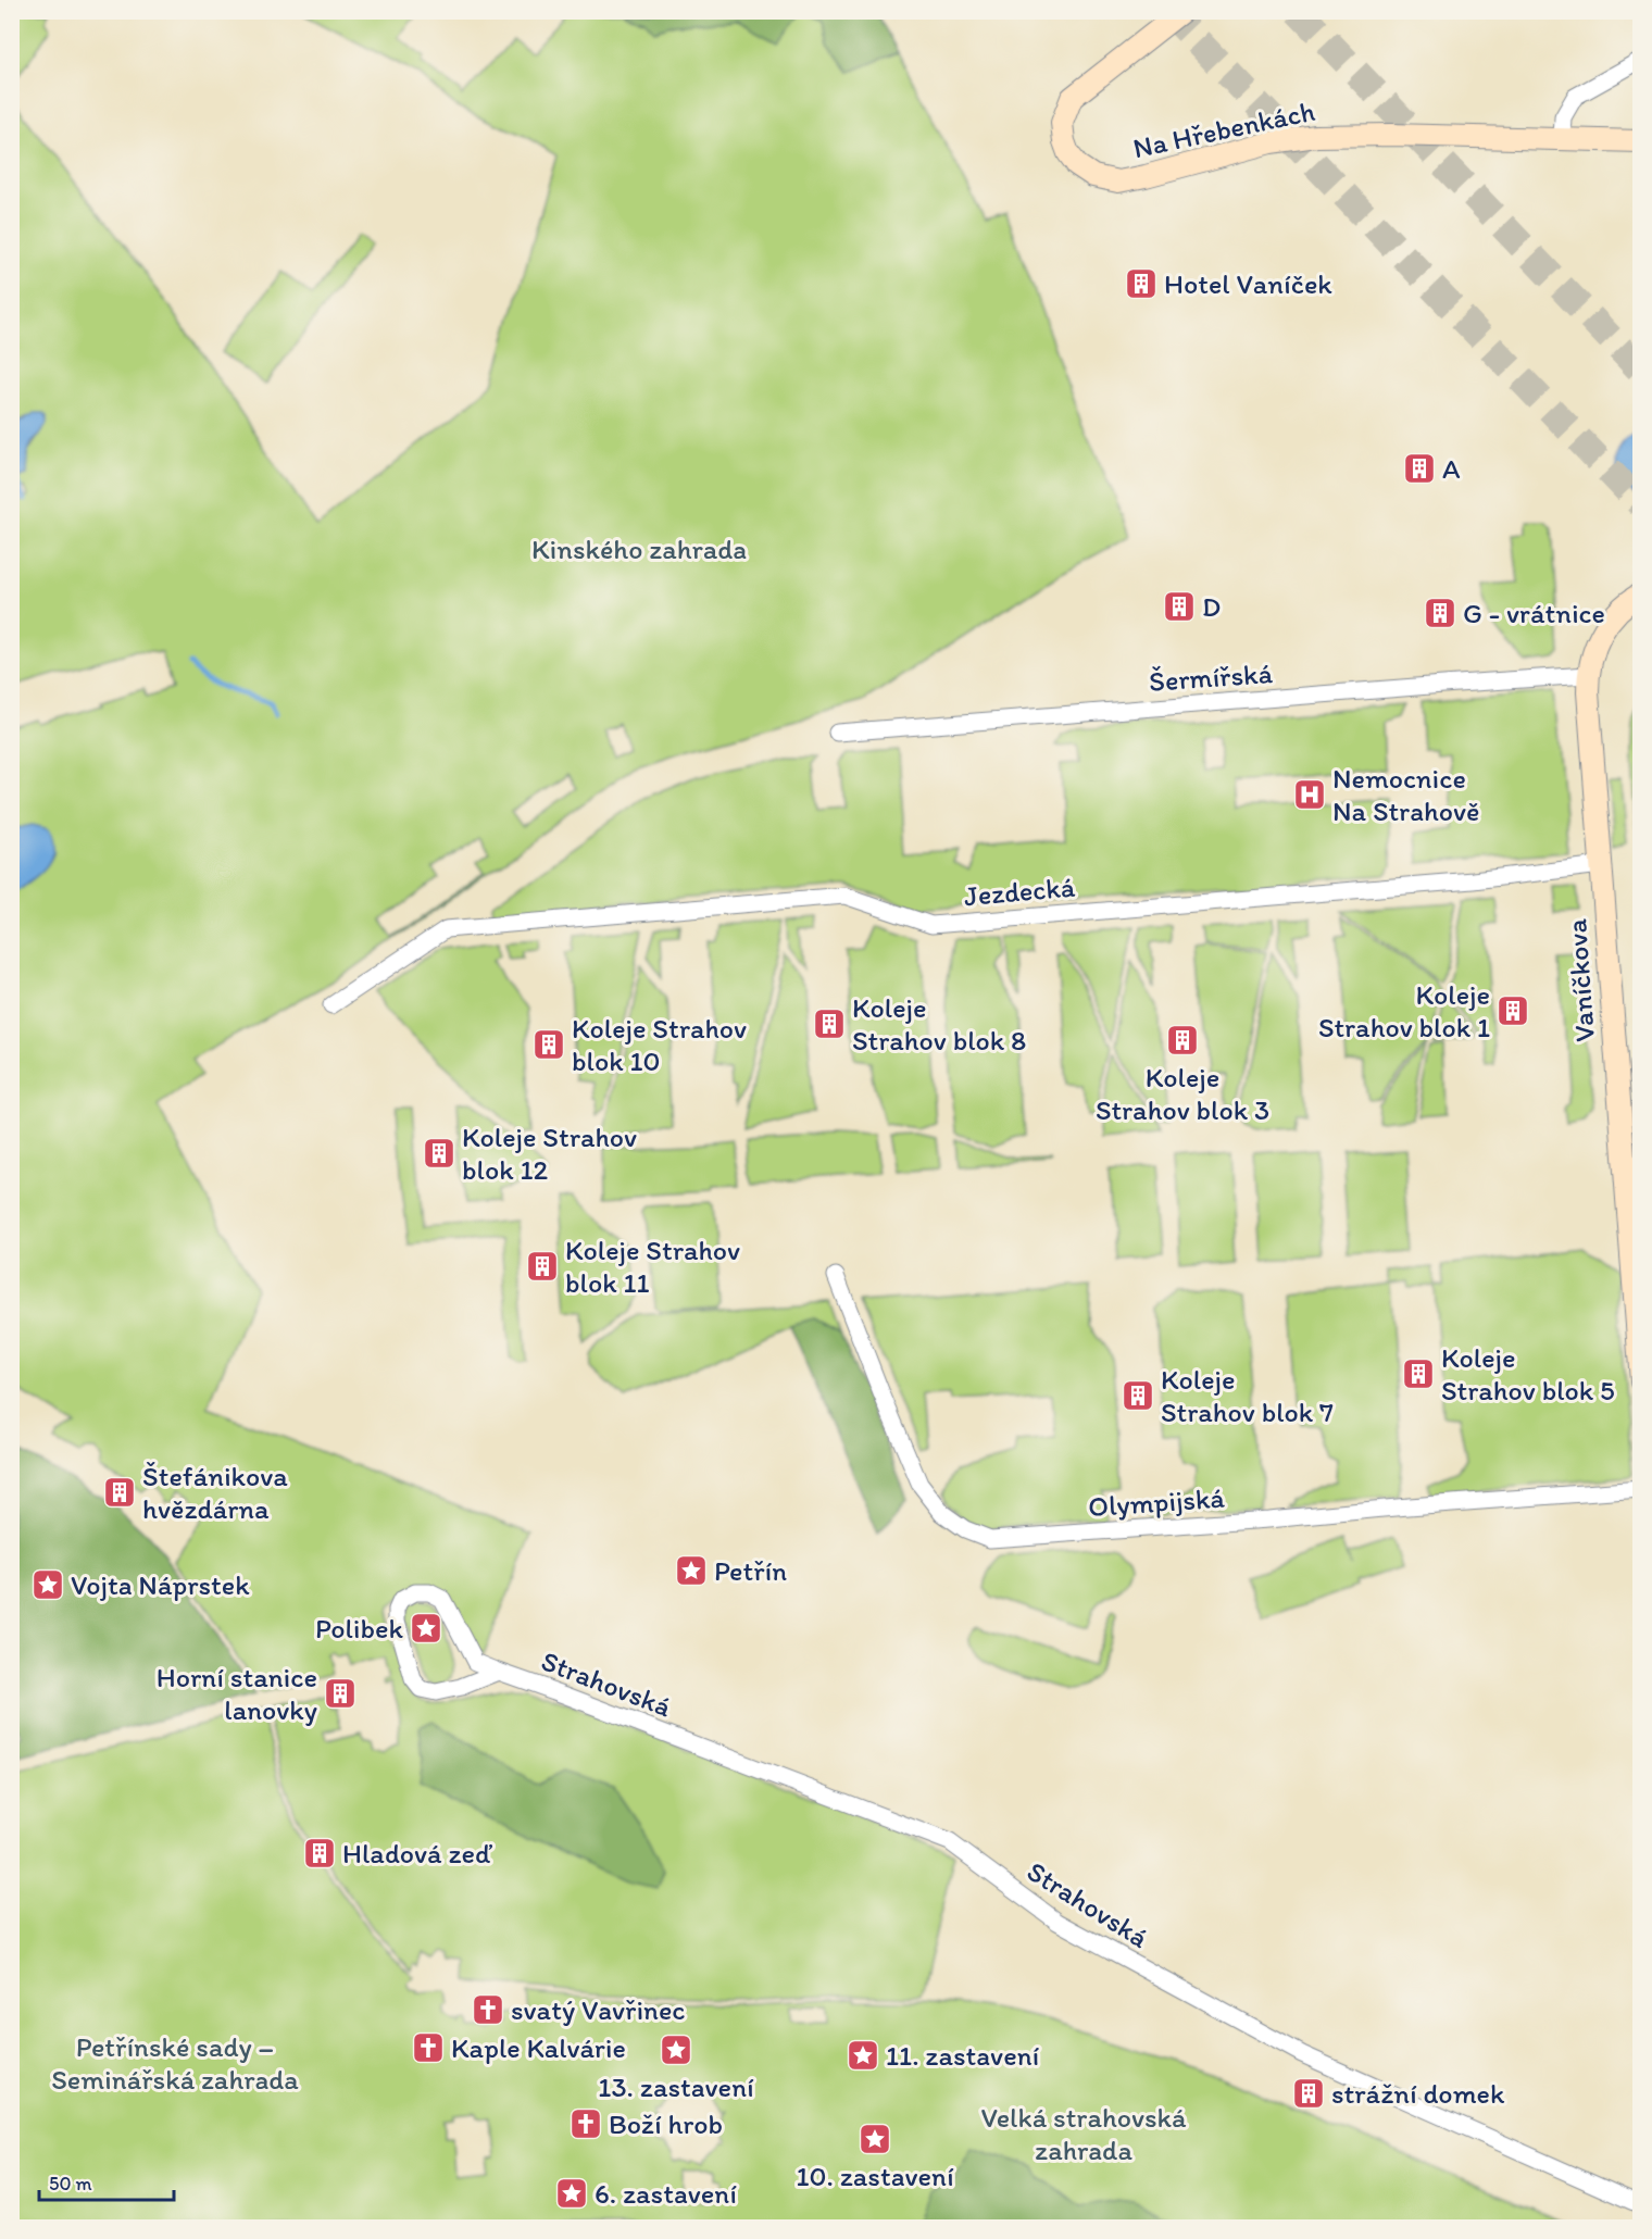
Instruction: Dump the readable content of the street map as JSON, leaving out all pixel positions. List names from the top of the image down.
{
  "streets": {
    "main road": ["Na Hřebenkách", "Vaníčkova"],
    "street": [
      "Šermířská",
      "Jezdecká",
      "Olympijská",
      "Strahovská"
    ]
  },
  "crossings": [
    ["Šermířská", "Vaníčkova"],
    ["Jezdecká", "Vaníčkova"]
  ],
  "parks": ["Kinského zahrada", "Petřínské sady – Seminářská zahrada", "Velká strahovská zahrada"],
  "places": {
    "building": [
      "Hotel Vaníček",
      "A",
      "D",
      "G - vrátnice",
      "Koleje Strahov blok 1",
      "Koleje Strahov blok 8",
      "Koleje Strahov blok 3",
      "Koleje Strahov blok 10",
      "Koleje Strahov blok 12",
      "Koleje Strahov blok 11",
      "Koleje Strahov blok 5",
      "Koleje Strahov blok 7",
      "Štefánikova hvězdárna",
      "Horní stanice lanovky",
      "Hladová zeď",
      "strážní domek"
    ],
    "hospital": ["Nemocnice Na Strahově"],
    "place": [
      "Petřín",
      "Vojta Náprstek",
      "Polibek",
      "13. zastavení",
      "11. zastavení",
      "10. zastavení",
      "6. zastavení"
    ],
    "church": ["svatý Vavřinec", "Kaple Kalvárie", "Boží hrob"]
  },
  "scale_bar": "50 m"
}
